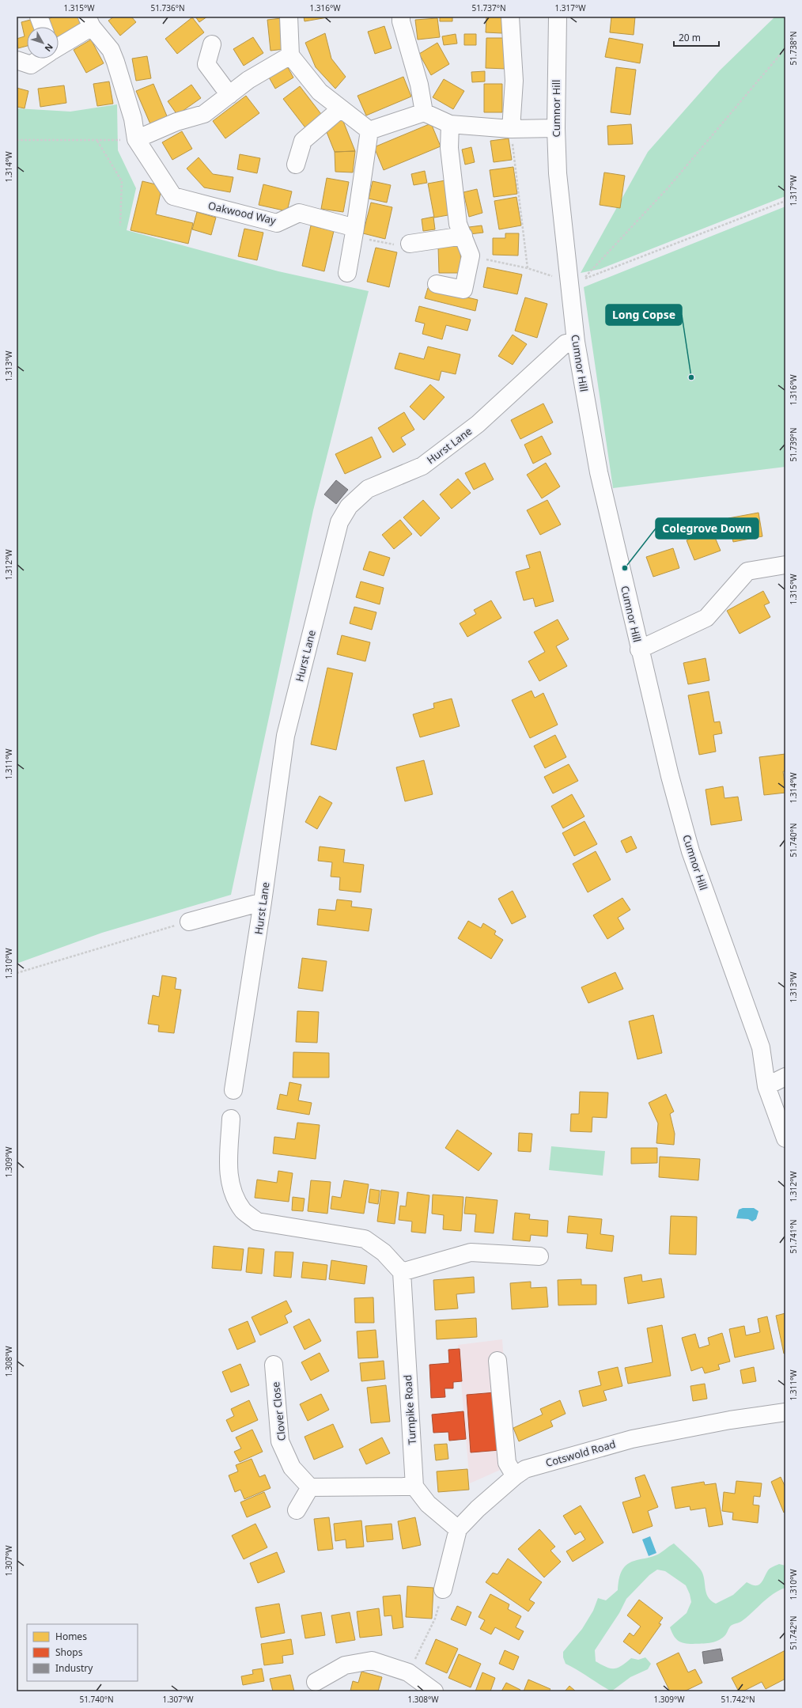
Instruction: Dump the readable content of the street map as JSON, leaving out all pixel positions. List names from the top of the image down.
{
  "streets": {
    "street": [
      "Cumnor Hill",
      "Oakwood Way",
      "Hurst Lane",
      "Turnpike Road",
      "Clover Close",
      "Cotswold Road"
    ]
  },
  "crossings": [
    ["Cumnor Hill", "Hurst Lane"]
  ],
  "places": ["Long Copse", "Colegrove Down"],
  "legend": ["Homes", "Shops", "Industry"],
  "scale_bar": "20 m",
  "north": "bottom right",
  "coordinates": [
    "1.315°W",
    "51.736°N",
    "1.316°W",
    "51.737°N",
    "1.317°W",
    "51.738°N",
    "1.314°W",
    "1.313°W",
    "51.739°N",
    "1.312°W",
    "1.311°W",
    "51.740°N",
    "1.310°W",
    "1.309°W",
    "51.741°N",
    "1.308°W",
    "1.307°W",
    "51.742°N"
  ]
}
